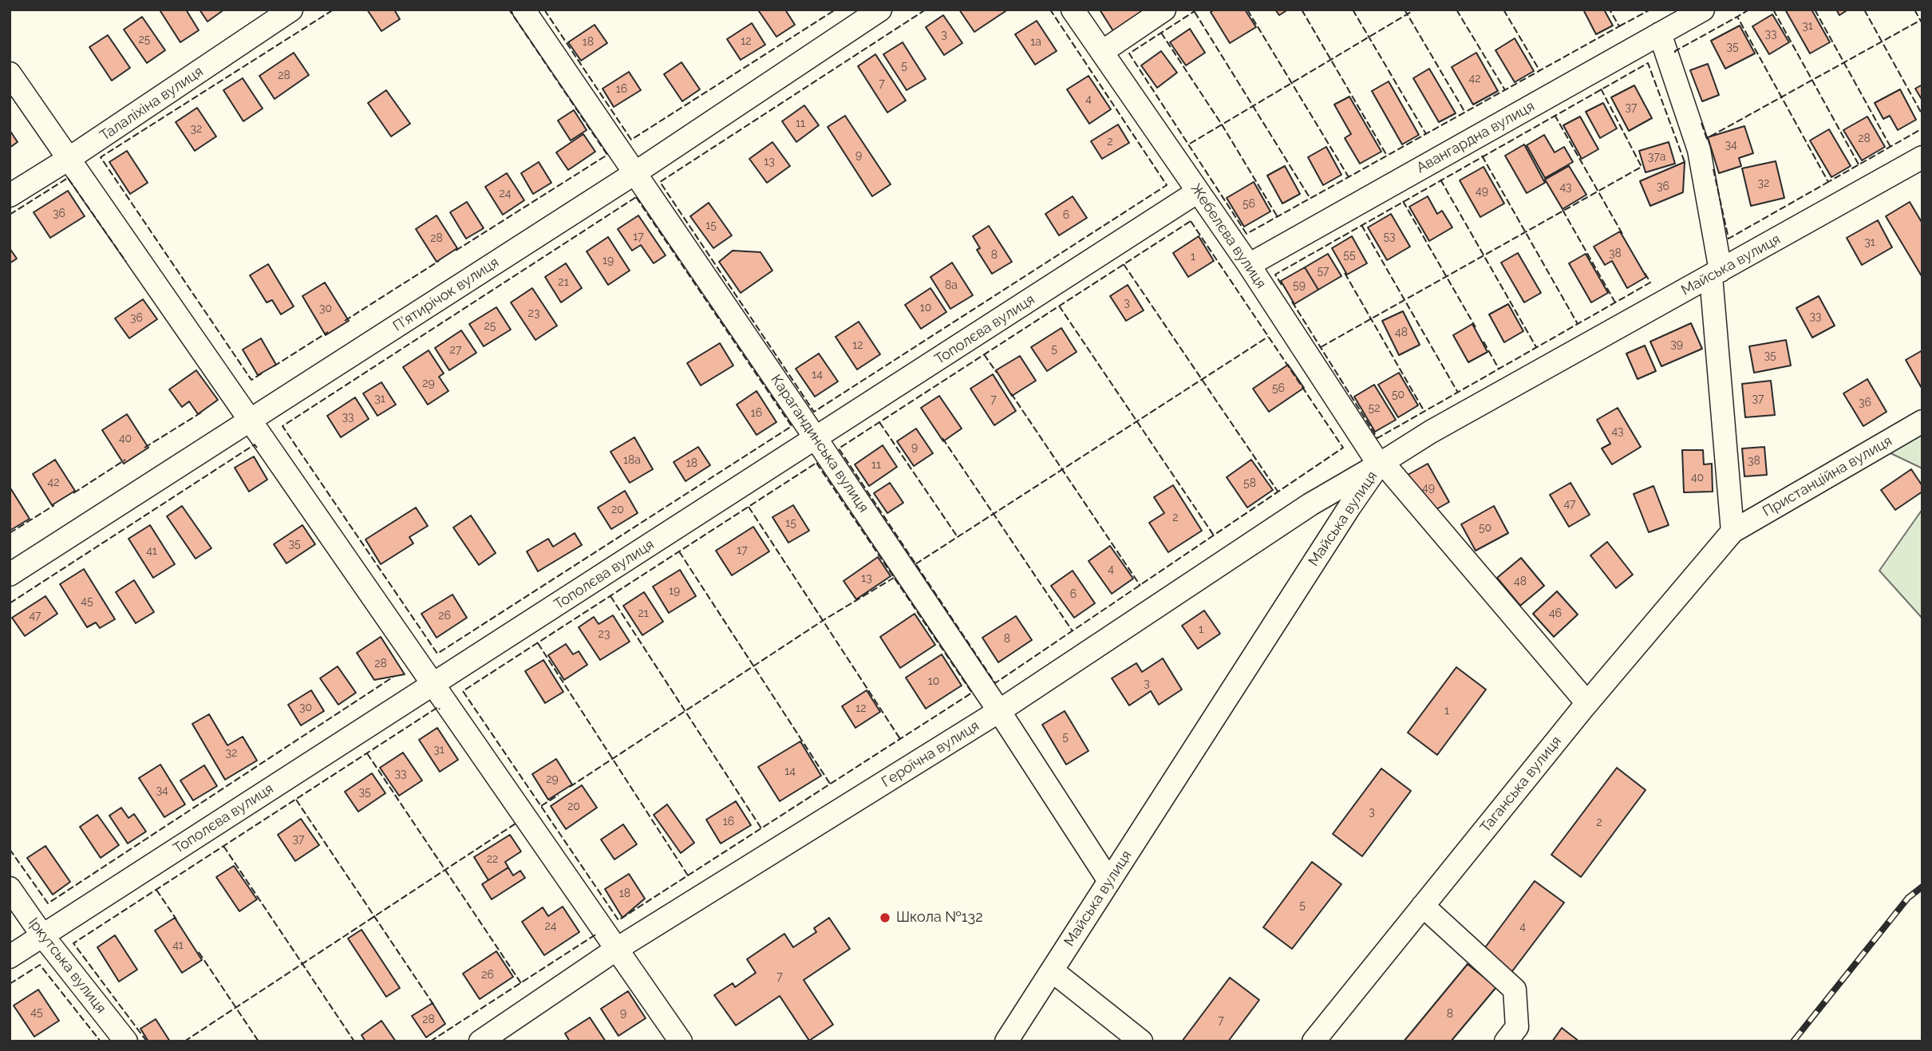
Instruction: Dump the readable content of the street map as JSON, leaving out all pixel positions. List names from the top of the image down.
{
  "streets": {
    "street": [
      "Талаліхіна вулиця",
      "Авангардна вулиця",
      "Жебелєва вулиця",
      "Майська вулиця",
      "П’ятирічок вулиця",
      "Тополєва вулиця",
      "Карагандинська вулиця",
      "Пристанційна вулиця",
      "Героїчна вулиця",
      "Таганська вулиця",
      "Іркутська вулиця"
    ]
  },
  "crossings": [
    ["Авангардна вулиця", "Жебелєва вулиця"],
    ["Жебелєва вулиця", "Майська вулиця"],
    ["Жебелєва вулиця", "Тополєва вулиця"],
    ["Жебелєва вулиця", "Героїчна вулиця"],
    ["Жебелєва вулиця", "Таганська вулиця"],
    ["Майська вулиця", "Карагандинська вулиця"],
    ["Майська вулиця", "Героїчна вулиця"],
    ["П’ятирічок вулиця", "Карагандинська вулиця"],
    ["Тополєва вулиця", "Карагандинська вулиця"],
    ["Тополєва вулиця", "Іркутська вулиця"],
    ["Карагандинська вулиця", "Героїчна вулиця"],
    ["Пристанційна вулиця", "Таганська вулиця"]
  ],
  "places": ["Школа №132"],
  "house_numbers": [
    "31",
    "33",
    "3",
    "25",
    "12",
    "18",
    "1а",
    "35",
    "5",
    "28",
    "42",
    "7",
    "16",
    "4",
    "37",
    "11",
    "32",
    "28",
    "2",
    "34",
    "9",
    "37а",
    "13",
    "32",
    "36",
    "43",
    "49",
    "24",
    "56",
    "36",
    "6",
    "15",
    "17",
    "53",
    "28",
    "31",
    "38",
    "8",
    "55",
    "1",
    "19",
    "57",
    "21",
    "8а",
    "59",
    "3",
    "10",
    "30",
    "23",
    "33",
    "36",
    "25",
    "48",
    "39",
    "12",
    "5",
    "27",
    "35",
    "14",
    "29",
    "56",
    "50",
    "31",
    "37",
    "7",
    "36",
    "52",
    "16",
    "33",
    "43",
    "40",
    "9",
    "18а",
    "38",
    "18",
    "11",
    "40",
    "42",
    "58",
    "49",
    "47",
    "20",
    "2",
    "15",
    "50",
    "35",
    "17",
    "41",
    "4",
    "13",
    "48",
    "19",
    "6",
    "45",
    "21",
    "46",
    "47",
    "26",
    "1",
    "23",
    "8",
    "28",
    "10",
    "3",
    "30",
    "12",
    "1",
    "5",
    "31",
    "32",
    "14",
    "33",
    "29",
    "34",
    "35",
    "20",
    "3",
    "16",
    "2",
    "37",
    "22",
    "18",
    "5",
    "24",
    "4",
    "41",
    "26",
    "7",
    "45",
    "9",
    "8",
    "28",
    "7"
  ]
}
